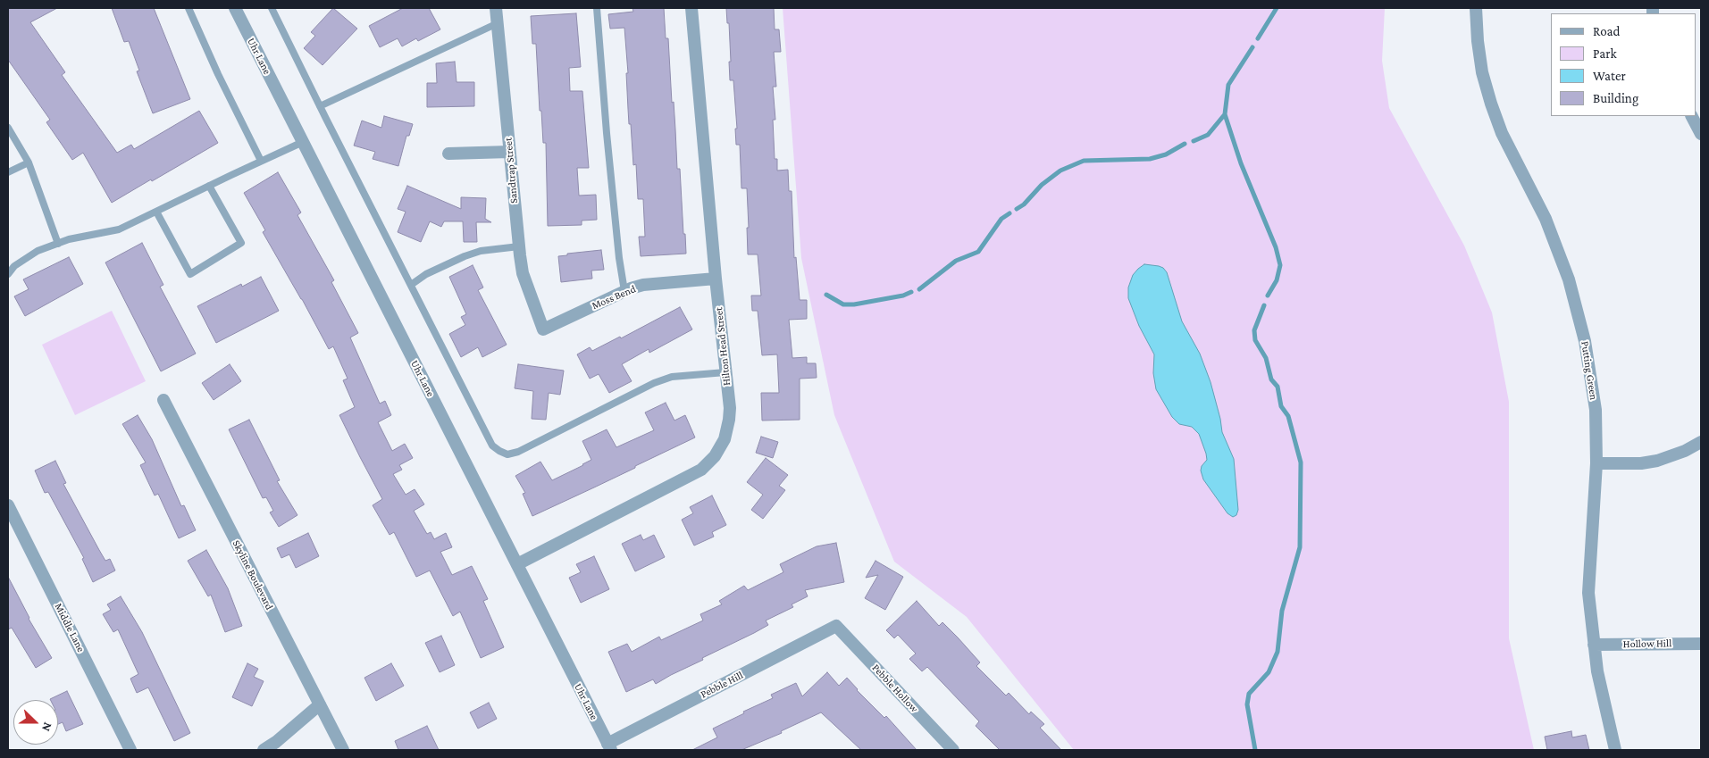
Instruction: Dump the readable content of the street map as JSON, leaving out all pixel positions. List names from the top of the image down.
{
  "streets": {
    "street": [
      "Uhr Lane",
      "Sandtrap Street",
      "Moss Bend",
      "Hilton Head Street",
      "Putting Green",
      "Skyline Boulevard",
      "Middle Lane",
      "Hollow Hill",
      "Pebble Hill",
      "Pebble Hollow"
    ]
  },
  "crossings": [
    ["Uhr Lane", "Hilton Head Street"],
    ["Uhr Lane", "Pebble Hill"],
    ["Sandtrap Street", "Moss Bend"],
    ["Moss Bend", "Hilton Head Street"],
    ["Putting Green", "Hollow Hill"],
    ["Pebble Hill", "Pebble Hollow"]
  ],
  "legend": [
    "Road",
    "Park",
    "Water",
    "Building"
  ],
  "north": "right"
}
